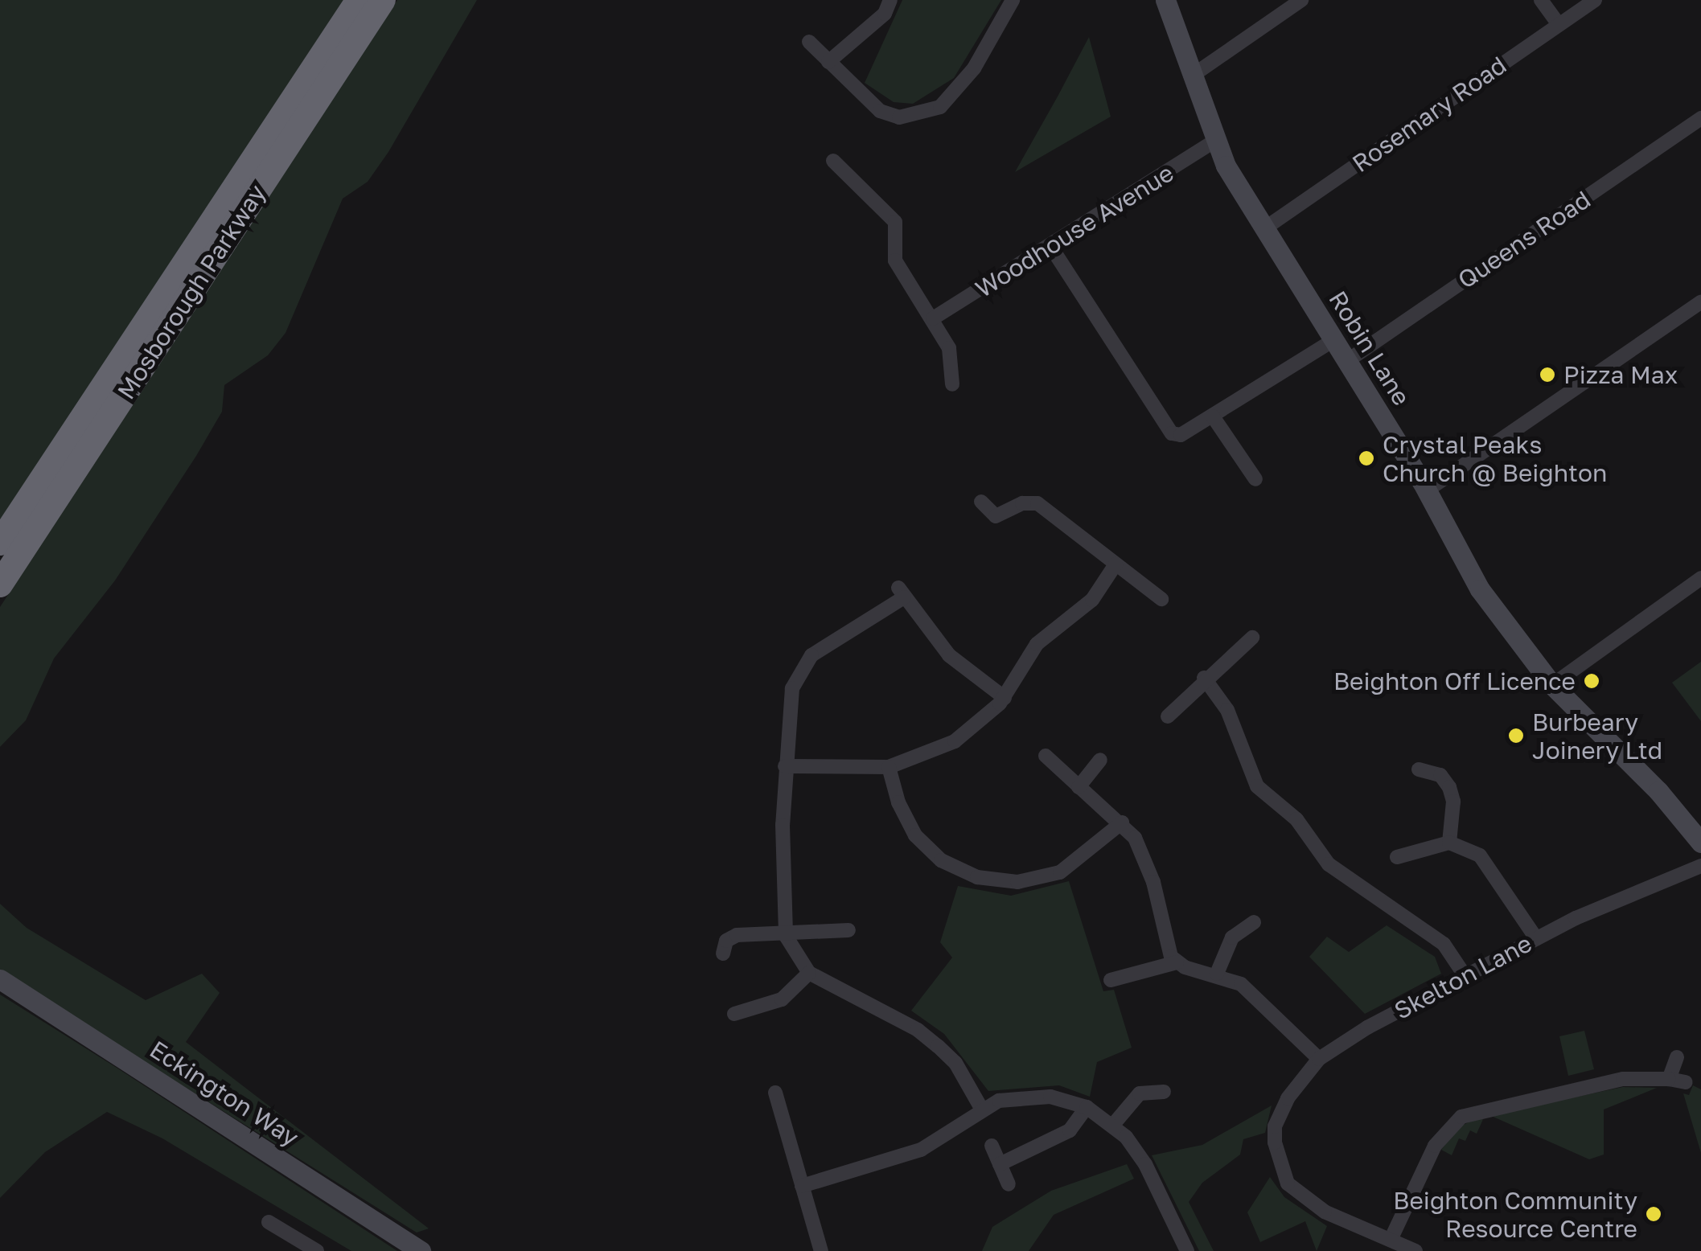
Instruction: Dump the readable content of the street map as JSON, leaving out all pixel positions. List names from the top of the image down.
{
  "streets": {
    "highway": ["Mosborough Parkway"],
    "street": [
      "Rosemary Road",
      "Woodhouse Avenue",
      "Queens Road",
      "Robin Lane",
      "Skelton Lane",
      "Eckington Way"
    ]
  },
  "crossings": [
    ["Rosemary Road", "Robin Lane"],
    ["Woodhouse Avenue", "Robin Lane"],
    ["Queens Road", "Robin Lane"]
  ],
  "places": [
    "Pizza Max",
    "Crystal Peaks Church @ Beighton",
    "Beighton Off Licence",
    "Burbeary Joinery Ltd",
    "Beighton Community Resource Centre"
  ]
}
